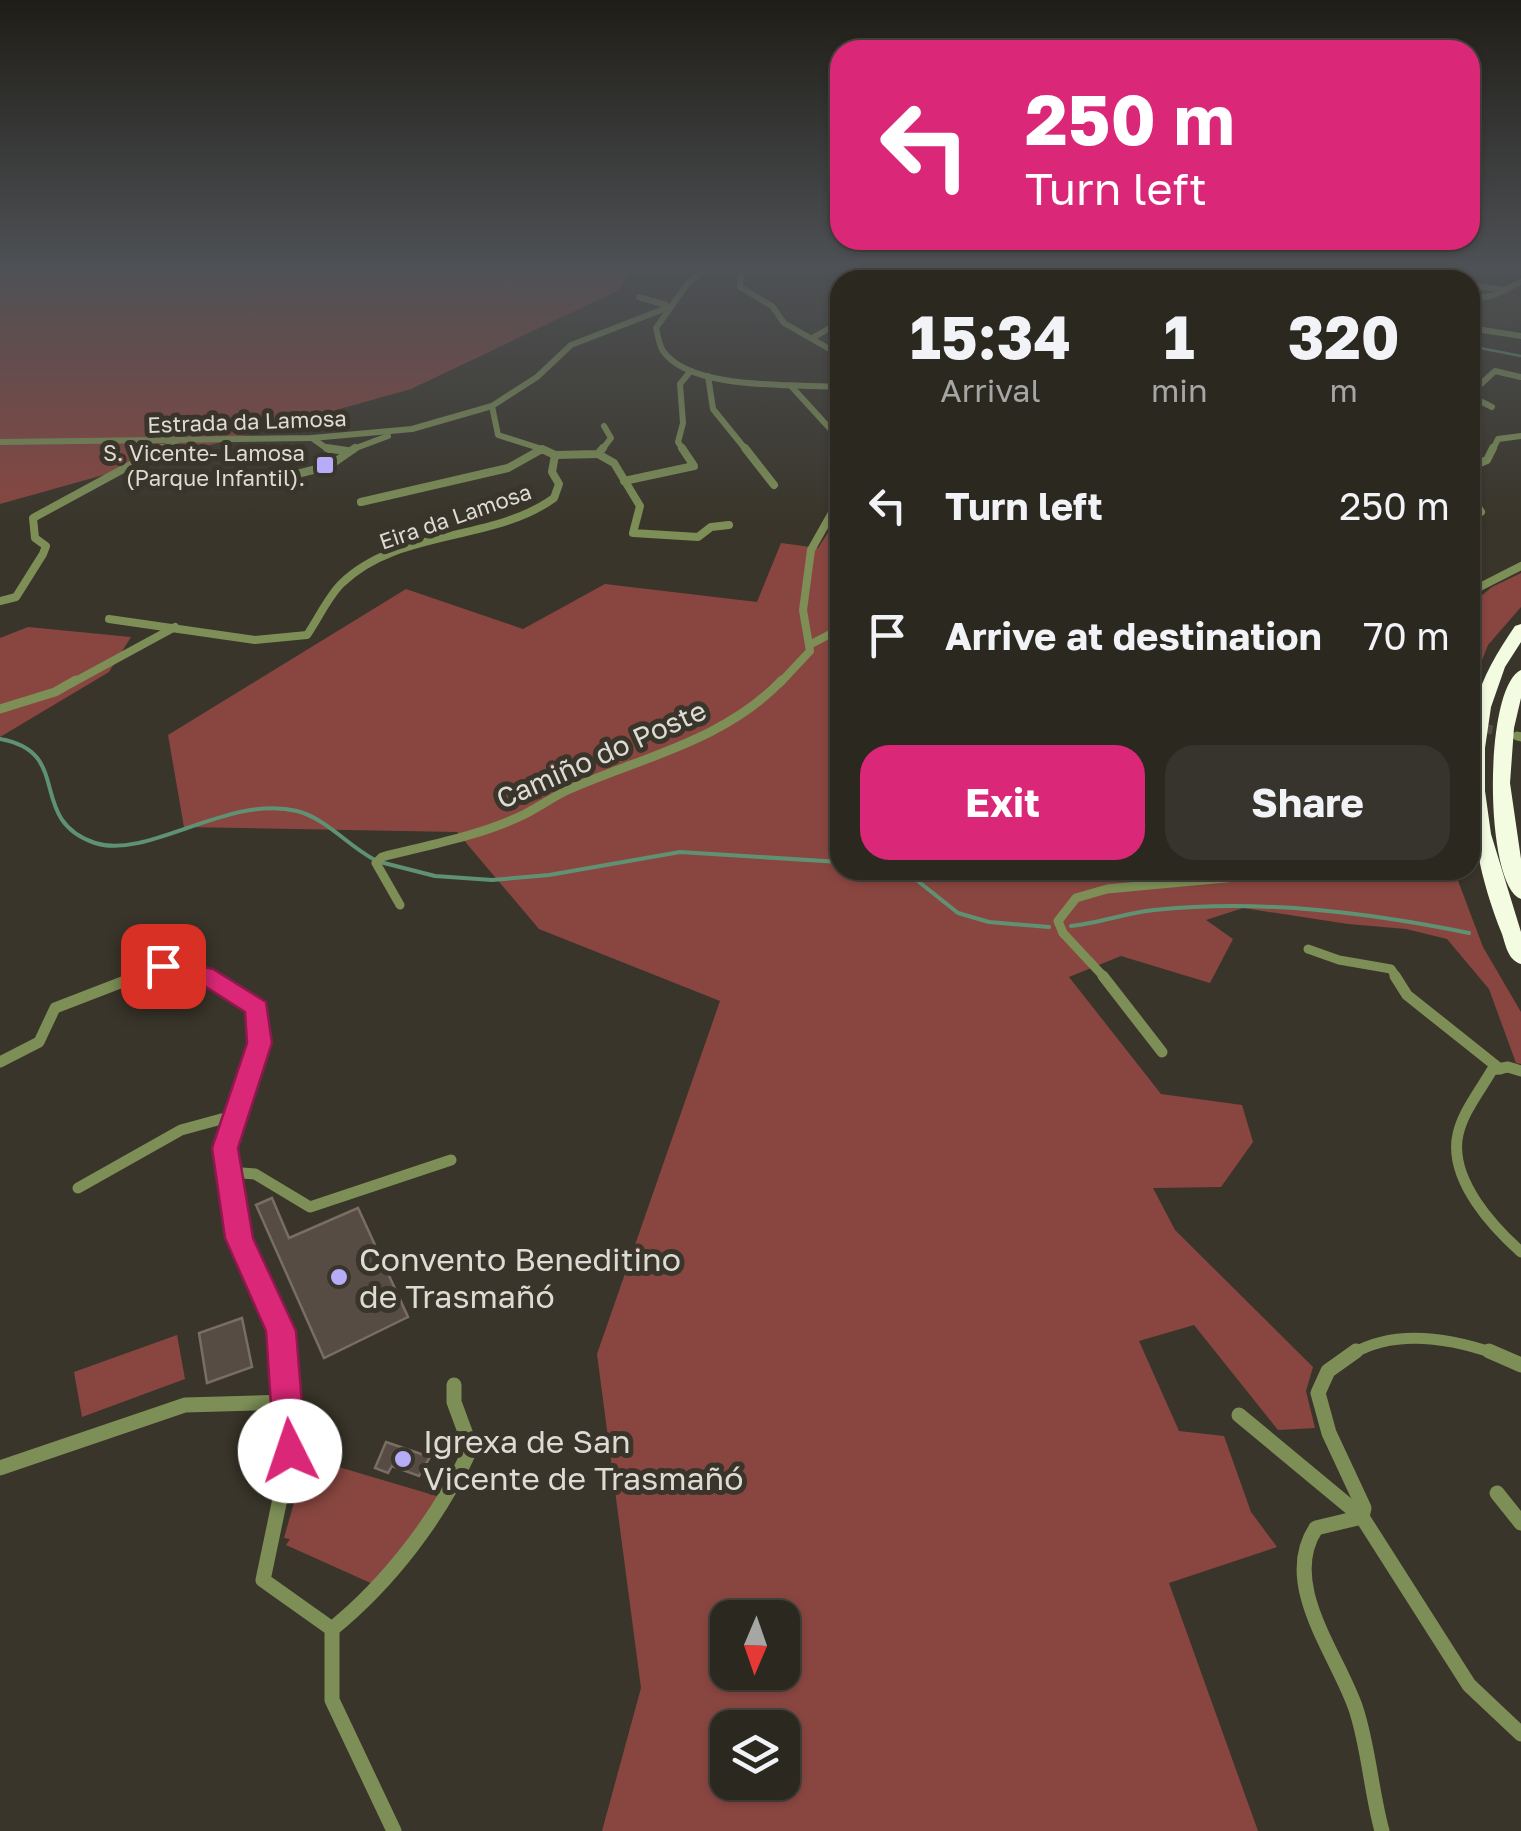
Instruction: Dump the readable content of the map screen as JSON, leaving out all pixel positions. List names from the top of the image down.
{
  "streets": {
    "street": ["Estrada da Lamosa", "Eira da Lamosa", "Camiño do Poste"]
  },
  "places": {
    "transit": ["S. Vicente- Lamosa (Parque Infantil)."],
    "other": ["Convento Beneditino de Trasmañó", "Igrexa de San Vicente de Trasmañó"]
  },
  "north": "bottom",
  "page": {
    "turn": ["250 m", "Turn left"],
    "eta": [
      "15:34",
      "Arrival",
      "1",
      "min",
      "320",
      "m"
    ],
    "list": [
      {
        "name": "Turn left",
        "value": "250 m"
      },
      {
        "name": "Arrive at destination",
        "value": "70 m"
      }
    ],
    "buttons": ["Exit", "Share"]
  }
}
